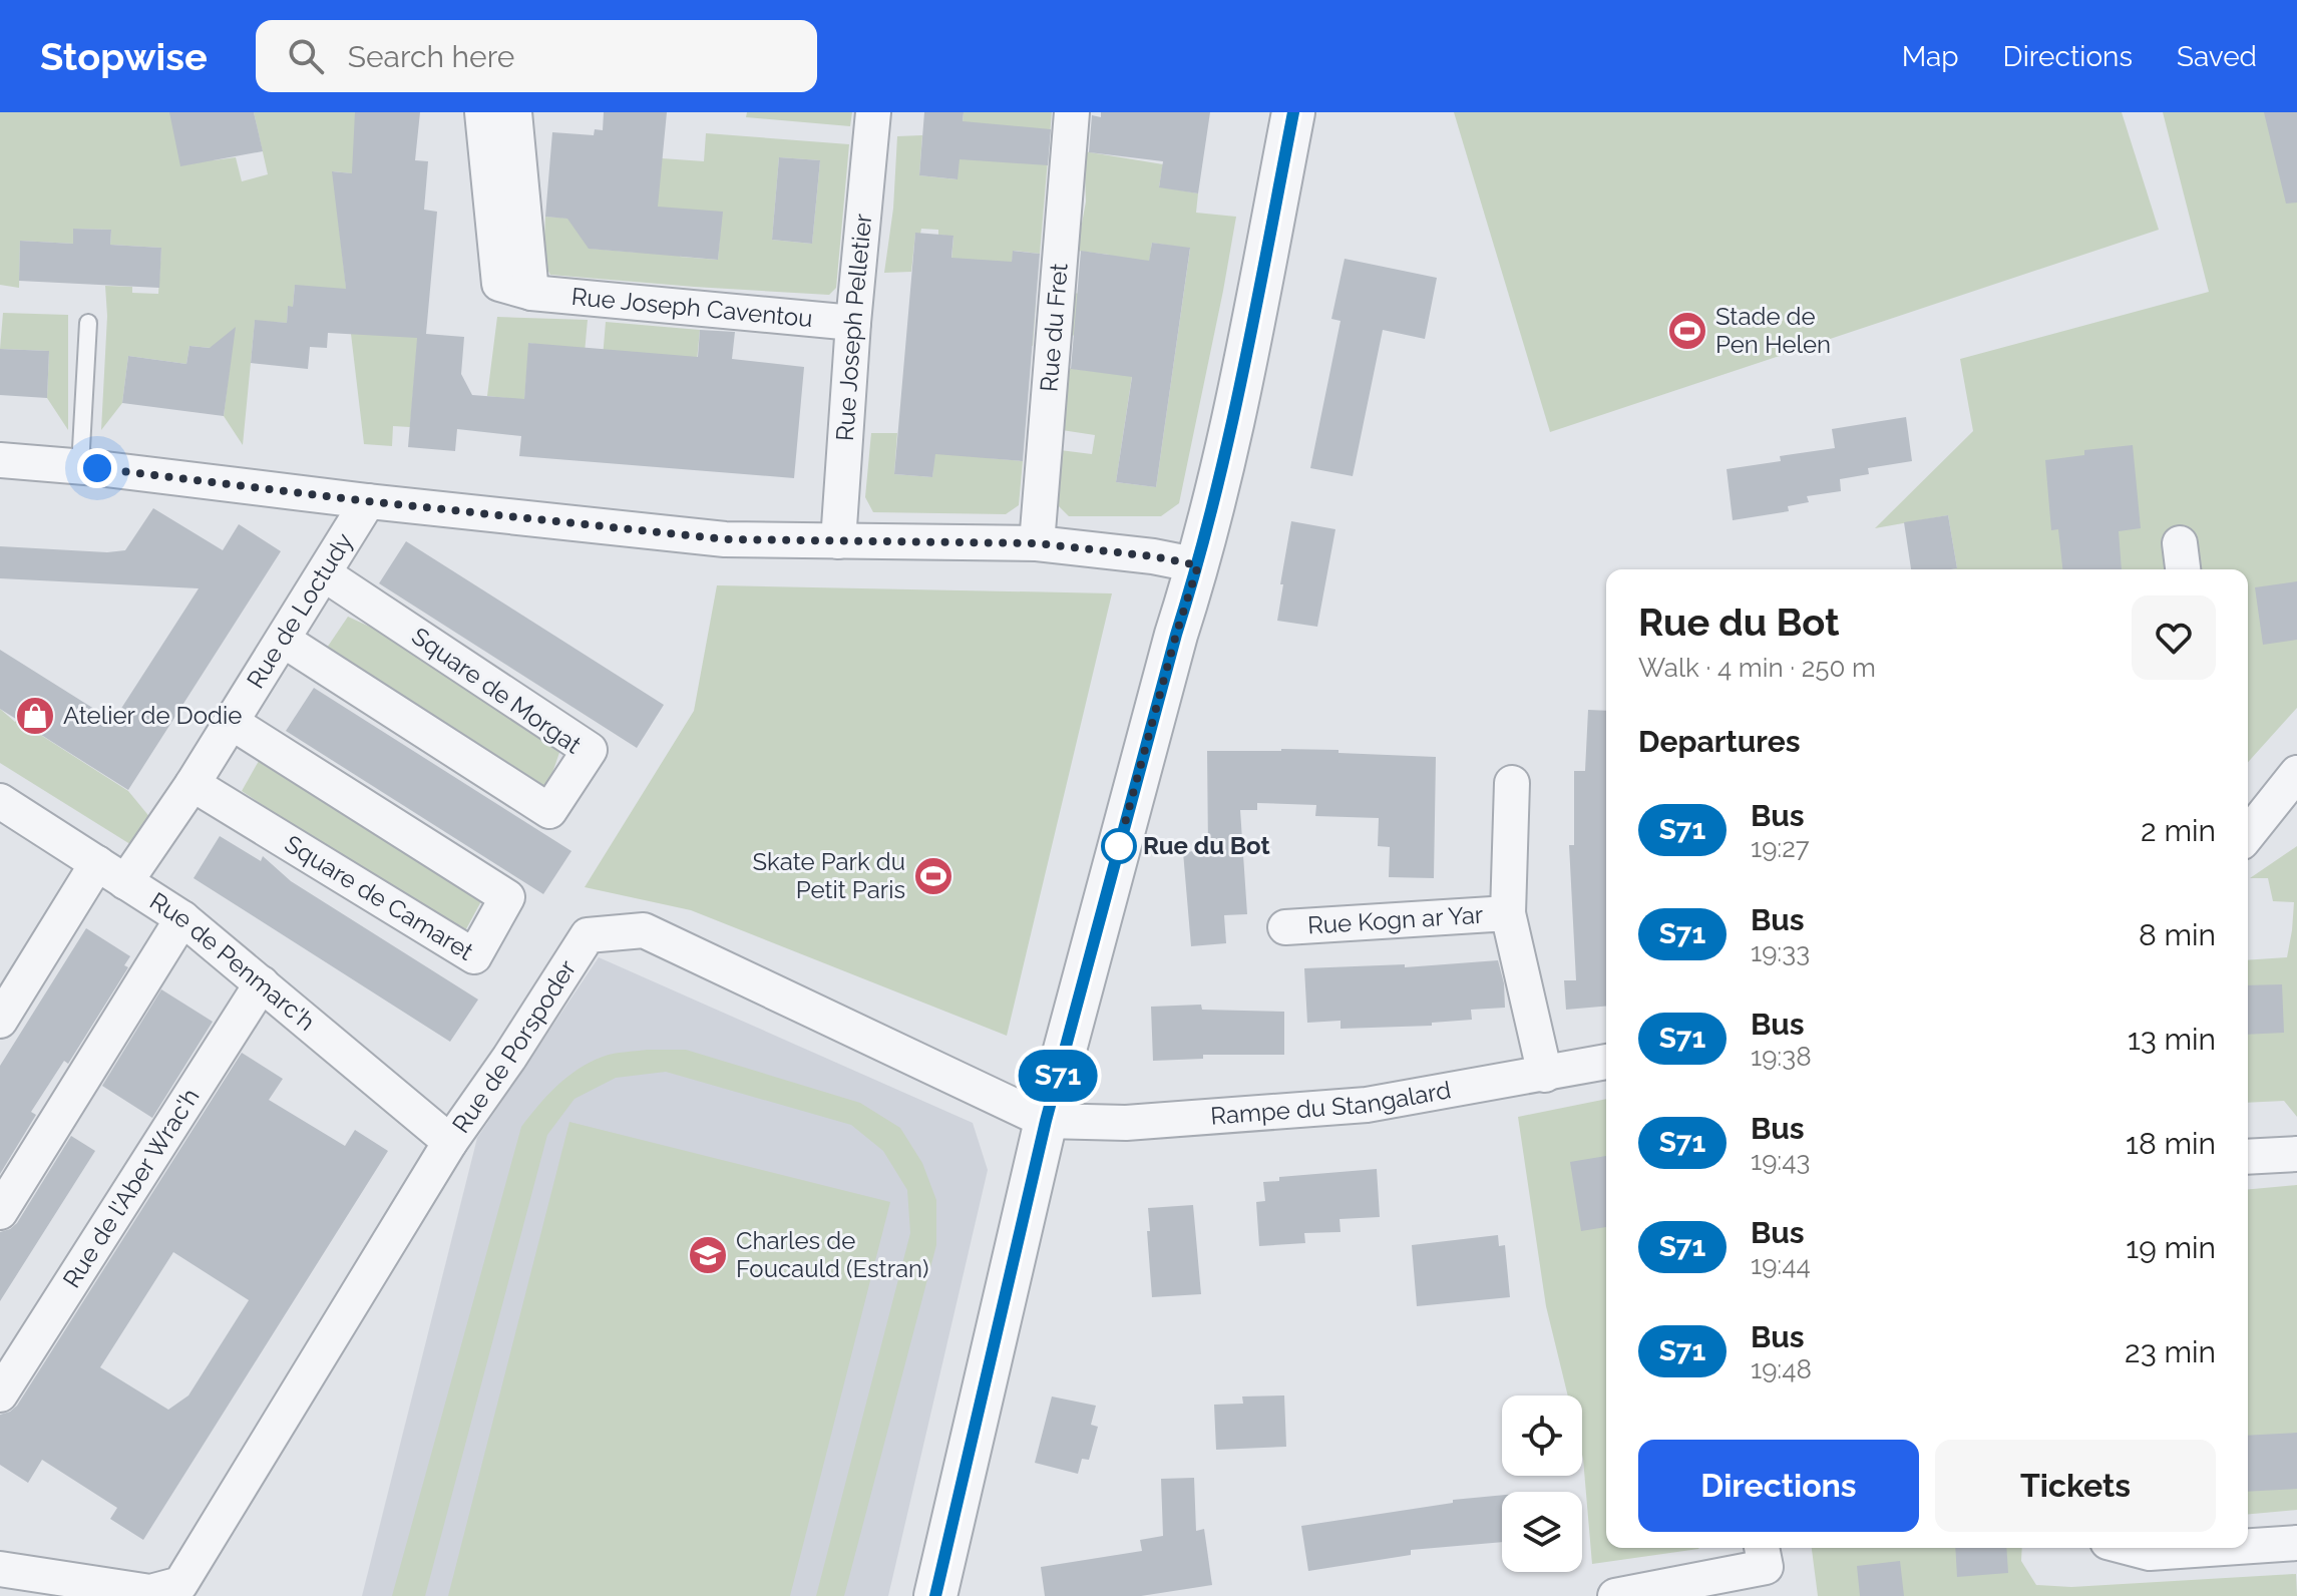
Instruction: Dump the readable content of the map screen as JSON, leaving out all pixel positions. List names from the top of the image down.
{
  "streets": {
    "street": [
      "Rue Joseph Caventou",
      "Rue Joseph Pelletier",
      "Rue du Fret",
      "Rue de Loctudy",
      "Square de Morgat",
      "Square de Camaret",
      "Rue Kogn ar Yar",
      "Rue de Penmarc'h",
      "Rue de Porspoder",
      "Rampe du Stangalard",
      "Rue de l'Aber Wrac'h"
    ]
  },
  "crossings": [
    ["Rue Joseph Caventou", "Rue Joseph Pelletier"],
    ["Rue de Loctudy", "Square de Morgat"],
    ["Rue de Loctudy", "Square de Camaret"],
    ["Rue de Loctudy", "Rue de Penmarc'h"],
    ["Rue Kogn ar Yar", "Rampe du Stangalard"],
    ["Rue de Penmarc'h", "Rue de Porspoder"],
    ["Rue de Penmarc'h", "Rue de l'Aber Wrac'h"],
    ["Rue de Porspoder", "Rampe du Stangalard"]
  ],
  "places": {
    "sports": ["Stade de Pen Helen", "Skate Park du Petit Paris"],
    "shop": ["Atelier de Dodie"],
    "other": ["Rue du Bot"],
    "school or university": ["Charles de Foucauld (Estran)"]
  },
  "lines": ["bus line S71"],
  "page": {
    "header": "Stopwise",
    "search": "Search here",
    "nav": ["Map", "Directions", "Saved"],
    "on_map": "S71",
    "heading": [
      ["Rue du Bot", "Walk · 4 min · 250 m"],
      "Departures"
    ],
    "list": [
      {
        "mark": "S71",
        "name": "Bus",
        "note": "19:27",
        "value": "2 min"
      },
      {
        "mark": "S71",
        "name": "Bus",
        "note": "19:33",
        "value": "8 min"
      },
      {
        "mark": "S71",
        "name": "Bus",
        "note": "19:38",
        "value": "13 min"
      },
      {
        "mark": "S71",
        "name": "Bus",
        "note": "19:43",
        "value": "18 min"
      },
      {
        "mark": "S71",
        "name": "Bus",
        "note": "19:44",
        "value": "19 min"
      },
      {
        "mark": "S71",
        "name": "Bus",
        "note": "19:48",
        "value": "23 min"
      }
    ],
    "buttons": ["Directions", "Tickets"]
  }
}
